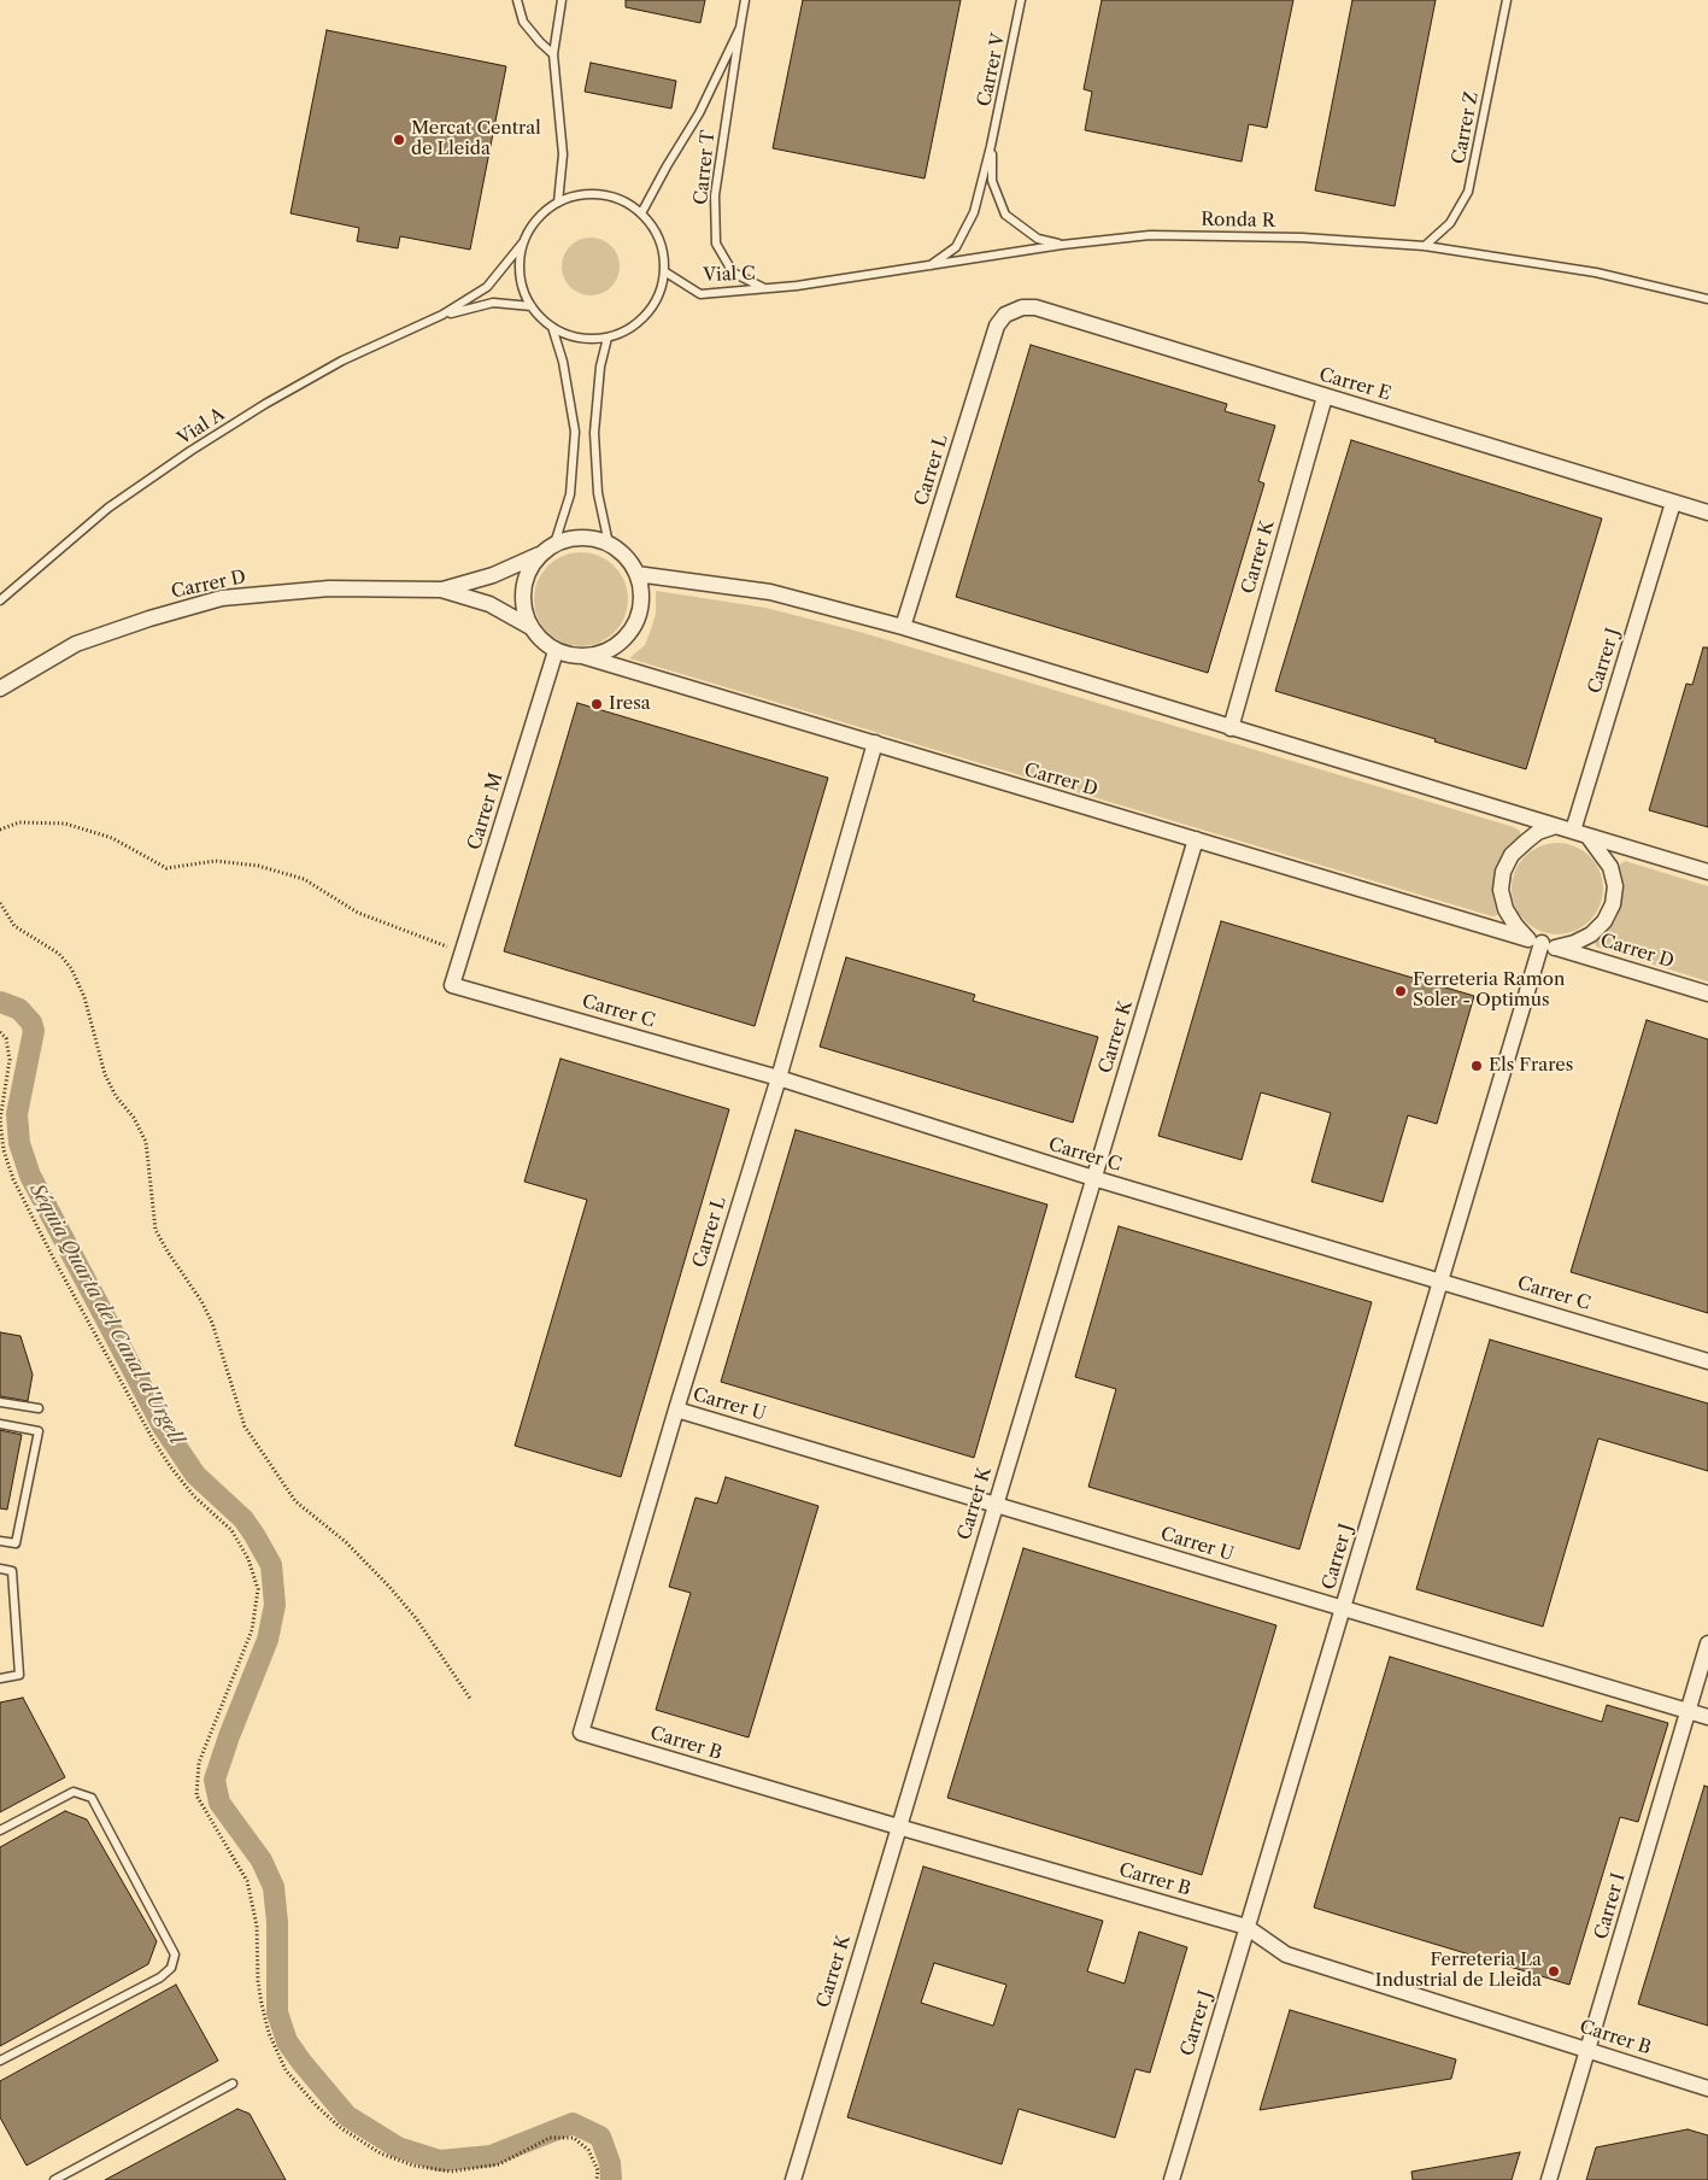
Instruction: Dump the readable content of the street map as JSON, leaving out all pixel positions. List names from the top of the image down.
{
  "streets": {
    "street": [
      "Carrer E",
      "Carrer L",
      "Carrer K",
      "Carrer D",
      "Carrer J",
      "Carrer M",
      "Carrer C",
      "Carrer U",
      "Carrer B",
      "Carrer I"
    ],
    "lane": [
      "Carrer V",
      "Carrer Z",
      "Carrer T",
      "Ronda R",
      "Vial C",
      "Vial A"
    ]
  },
  "crossings": [
    ["Carrer V", "Ronda R"],
    ["Carrer Z", "Ronda R"],
    ["Carrer T", "Ronda R"],
    ["Carrer T", "Vial C"],
    ["Carrer T", "Vial A"],
    ["Ronda R", "Vial C"],
    ["Vial C", "Vial A"],
    ["Carrer E", "Carrer L"],
    ["Carrer E", "Carrer K"],
    ["Carrer E", "Carrer J"],
    ["Carrer L", "Carrer D"],
    ["Carrer L", "Carrer C"],
    ["Carrer L", "Carrer U"],
    ["Carrer L", "Carrer B"],
    ["Carrer K", "Carrer D"],
    ["Carrer K", "Carrer C"],
    ["Carrer K", "Carrer U"],
    ["Carrer K", "Carrer B"],
    ["Carrer D", "Carrer J"],
    ["Carrer D", "Carrer M"],
    ["Carrer J", "Carrer C"],
    ["Carrer J", "Carrer U"],
    ["Carrer J", "Carrer B"],
    ["Carrer M", "Carrer C"],
    ["Carrer U", "Carrer I"],
    ["Carrer B", "Carrer I"]
  ],
  "water": ["Séquia Quarta del Canal d'Urgell"],
  "places": [
    "Mercat Central de Lleida",
    "Iresa",
    "Ferreteria Ramon Soler - Optimus",
    "Els Frares",
    "Ferreteria La Industrial de Lleida"
  ]
}
